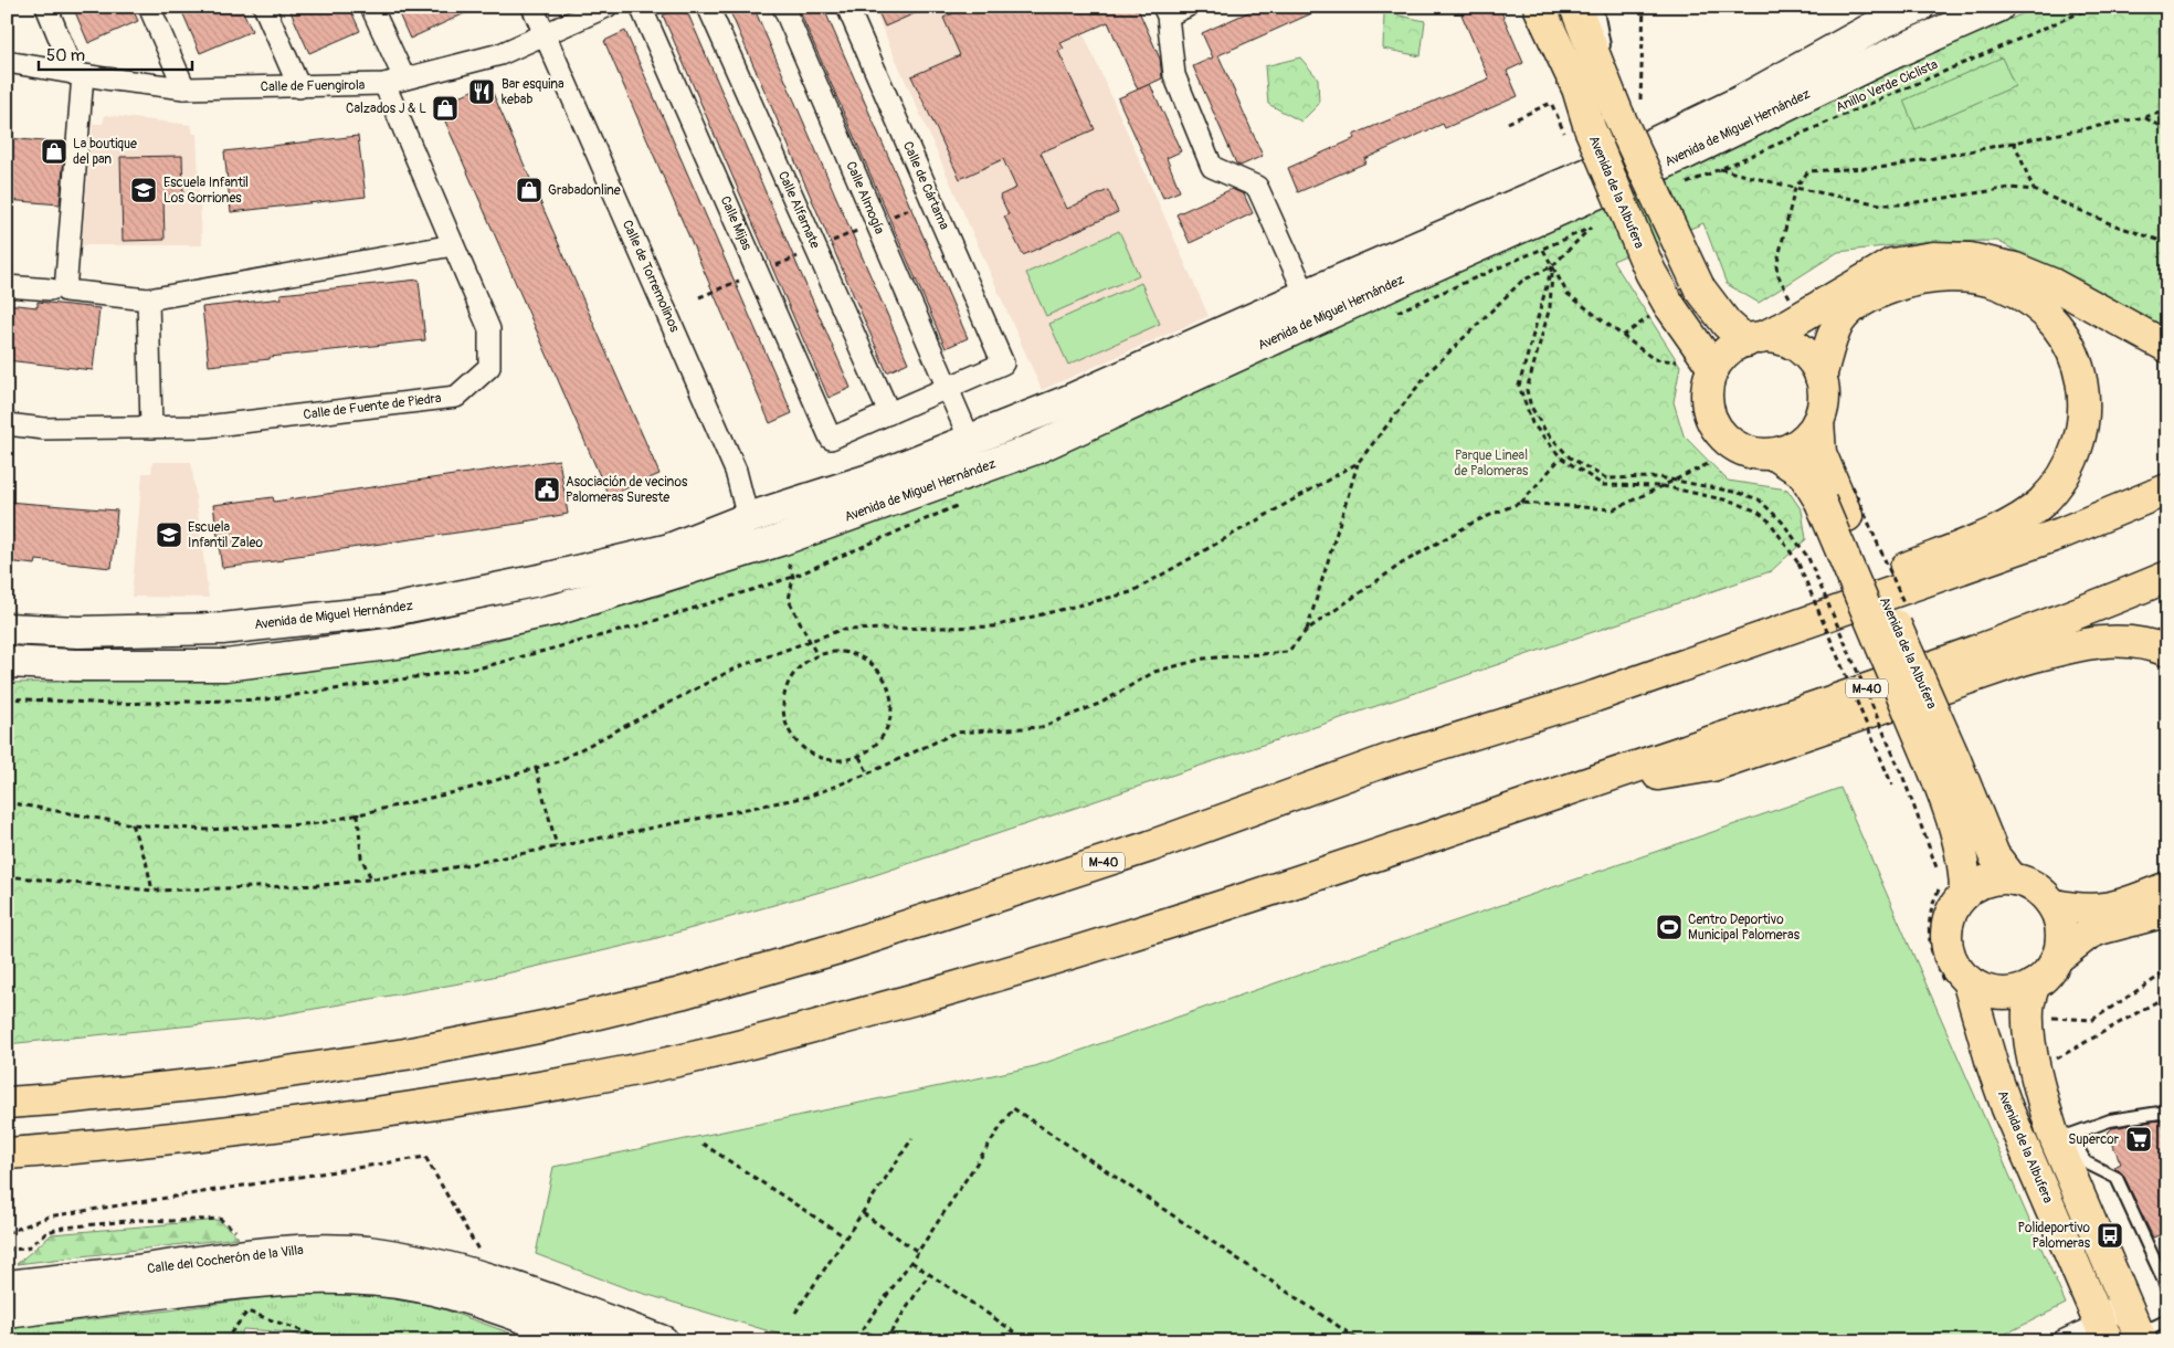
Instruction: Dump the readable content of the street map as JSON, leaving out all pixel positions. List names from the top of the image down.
{
  "streets": {
    "main road": ["Avenida de la Albufera", "M-40"],
    "street": [
      "Calle de Fuengirola",
      "Avenida de Miguel Hernández",
      "Calle de Cártama",
      "Calle Almogía",
      "Calle Alfarnate",
      "Calle Mijas",
      "Calle de Torremolinos",
      "Calle de Fuente de Piedra",
      "Calle del Cocherón de la Villa"
    ],
    "path": ["Anillo Verde Ciclista"]
  },
  "crossings": [
    ["Calle de Fuengirola", "Calle de Torremolinos"],
    ["Calle de Fuengirola", "Calle de Fuente de Piedra"],
    ["Avenida de Miguel Hernández", "Calle Almogía"],
    ["Avenida de Miguel Hernández", "Calle de Torremolinos"],
    ["Calle de Cártama", "Calle Almogía"],
    ["Calle Alfarnate", "Calle Mijas"]
  ],
  "parks": ["Parque Lineal de Palomeras"],
  "places": {
    "restaurant": ["Bar esquina kebab"],
    "shop": ["Calzados J & L", "La boutique del pan", "Grabadonline"],
    "school or university": ["Escuela Infantil Los Gorriones", "Escuela Infantil Zaleo"],
    "public building": ["Asociación de vecinos Palomeras Sureste"],
    "sports": ["Centro Deportivo Municipal Palomeras"],
    "supermarket": ["Supercor"],
    "bus stop": ["Polideportivo Palomeras"]
  },
  "scale_bar": "50 m"
}
